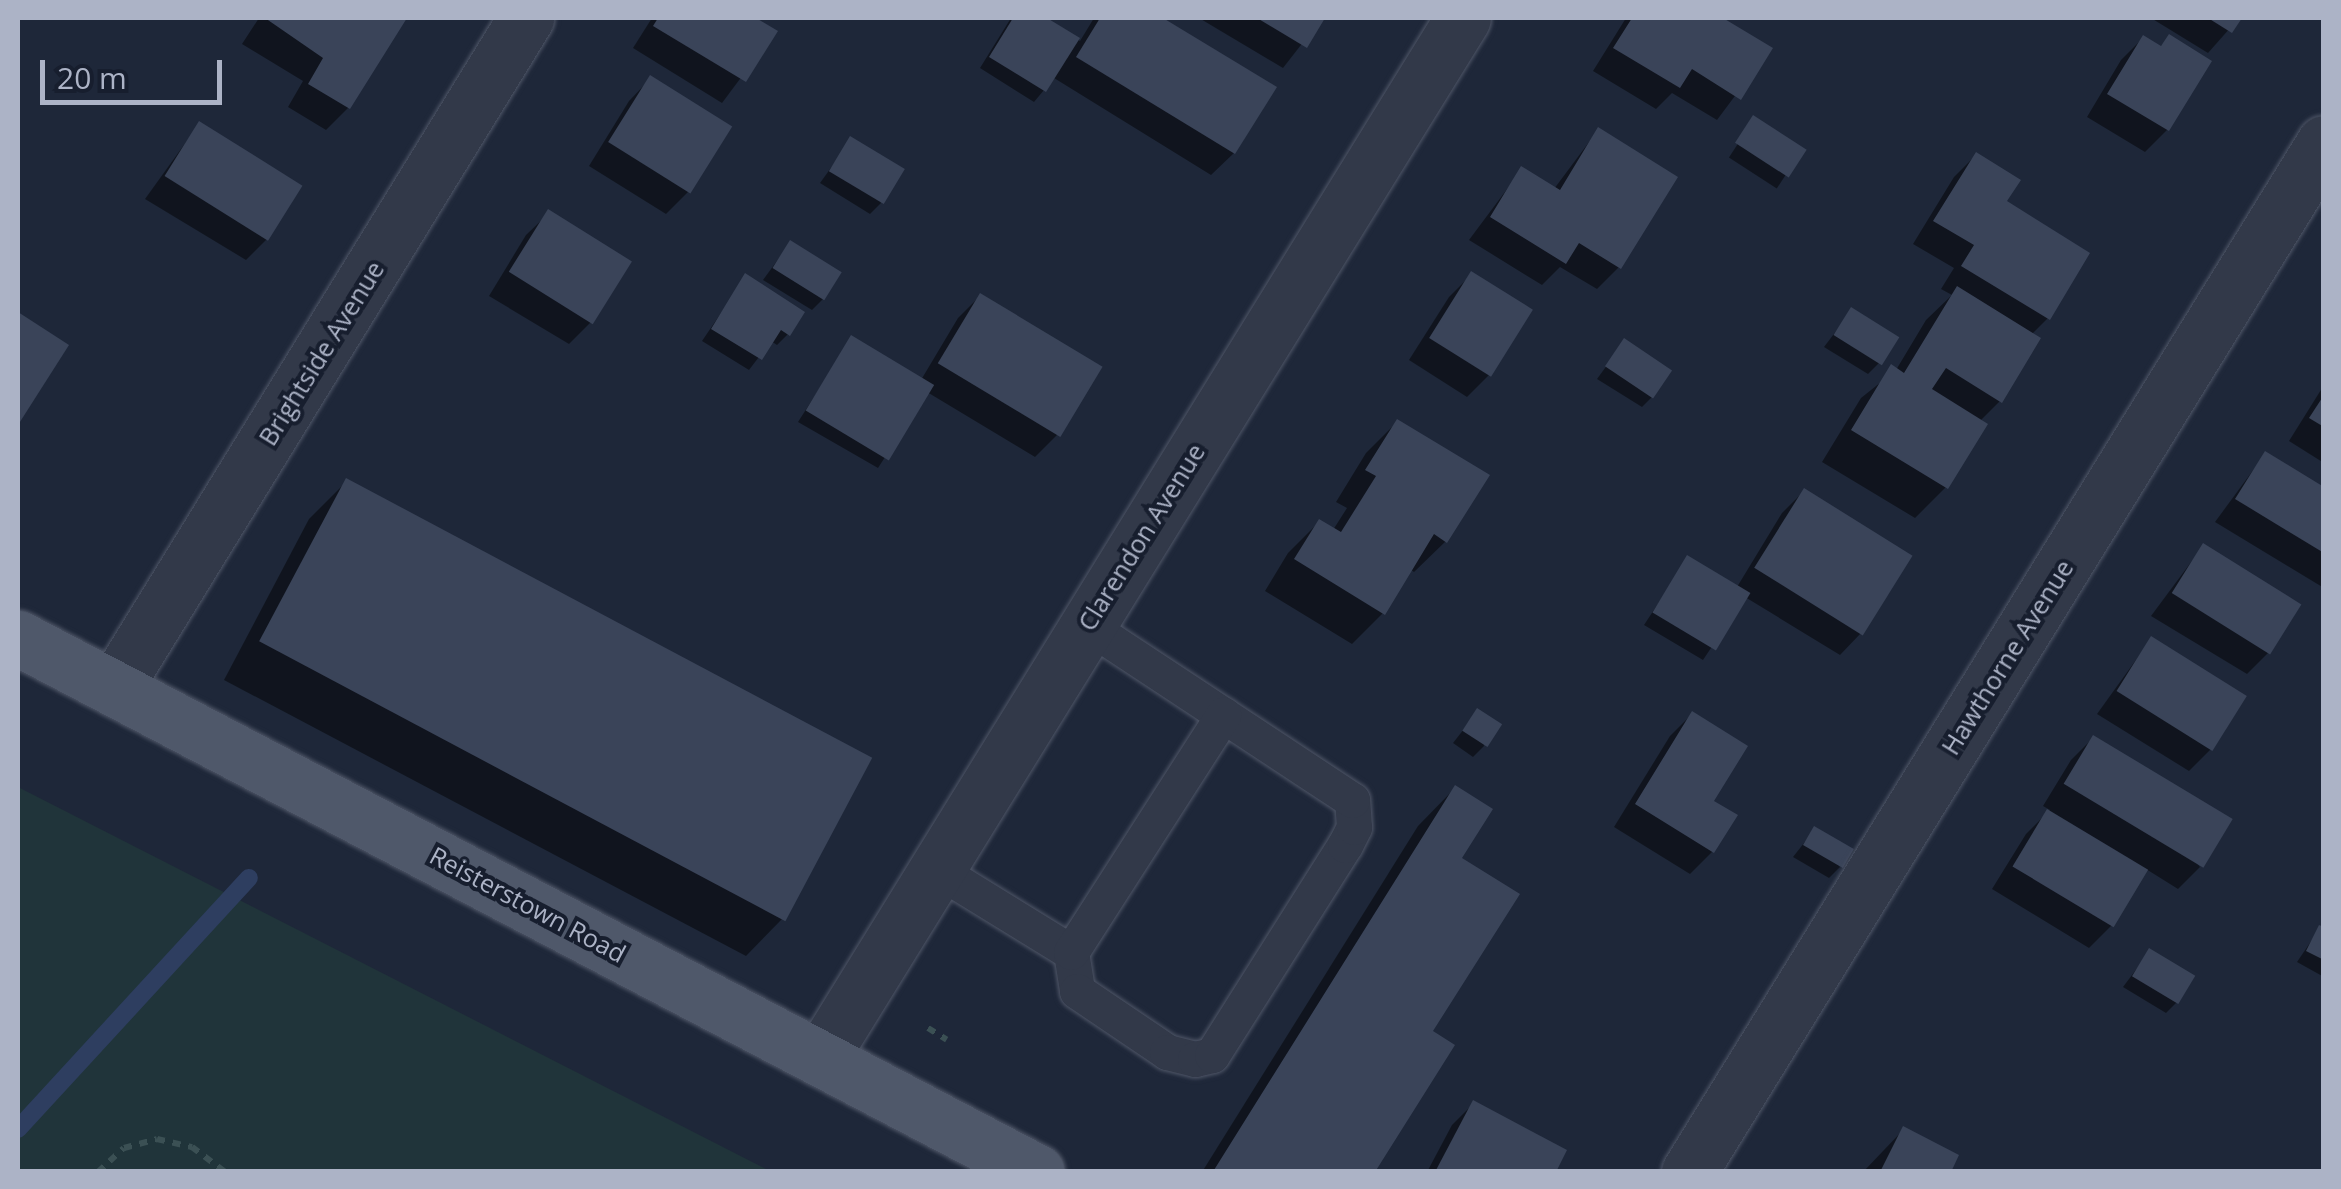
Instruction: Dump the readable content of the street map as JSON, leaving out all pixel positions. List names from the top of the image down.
{
  "streets": {
    "main road": ["Reisterstown Road"],
    "street": ["Brightside Avenue", "Clarendon Avenue", "Hawthorne Avenue"]
  },
  "crossings": [
    ["Brightside Avenue", "Reisterstown Road"],
    ["Clarendon Avenue", "Reisterstown Road"]
  ],
  "scale_bar": "20 m"
}
